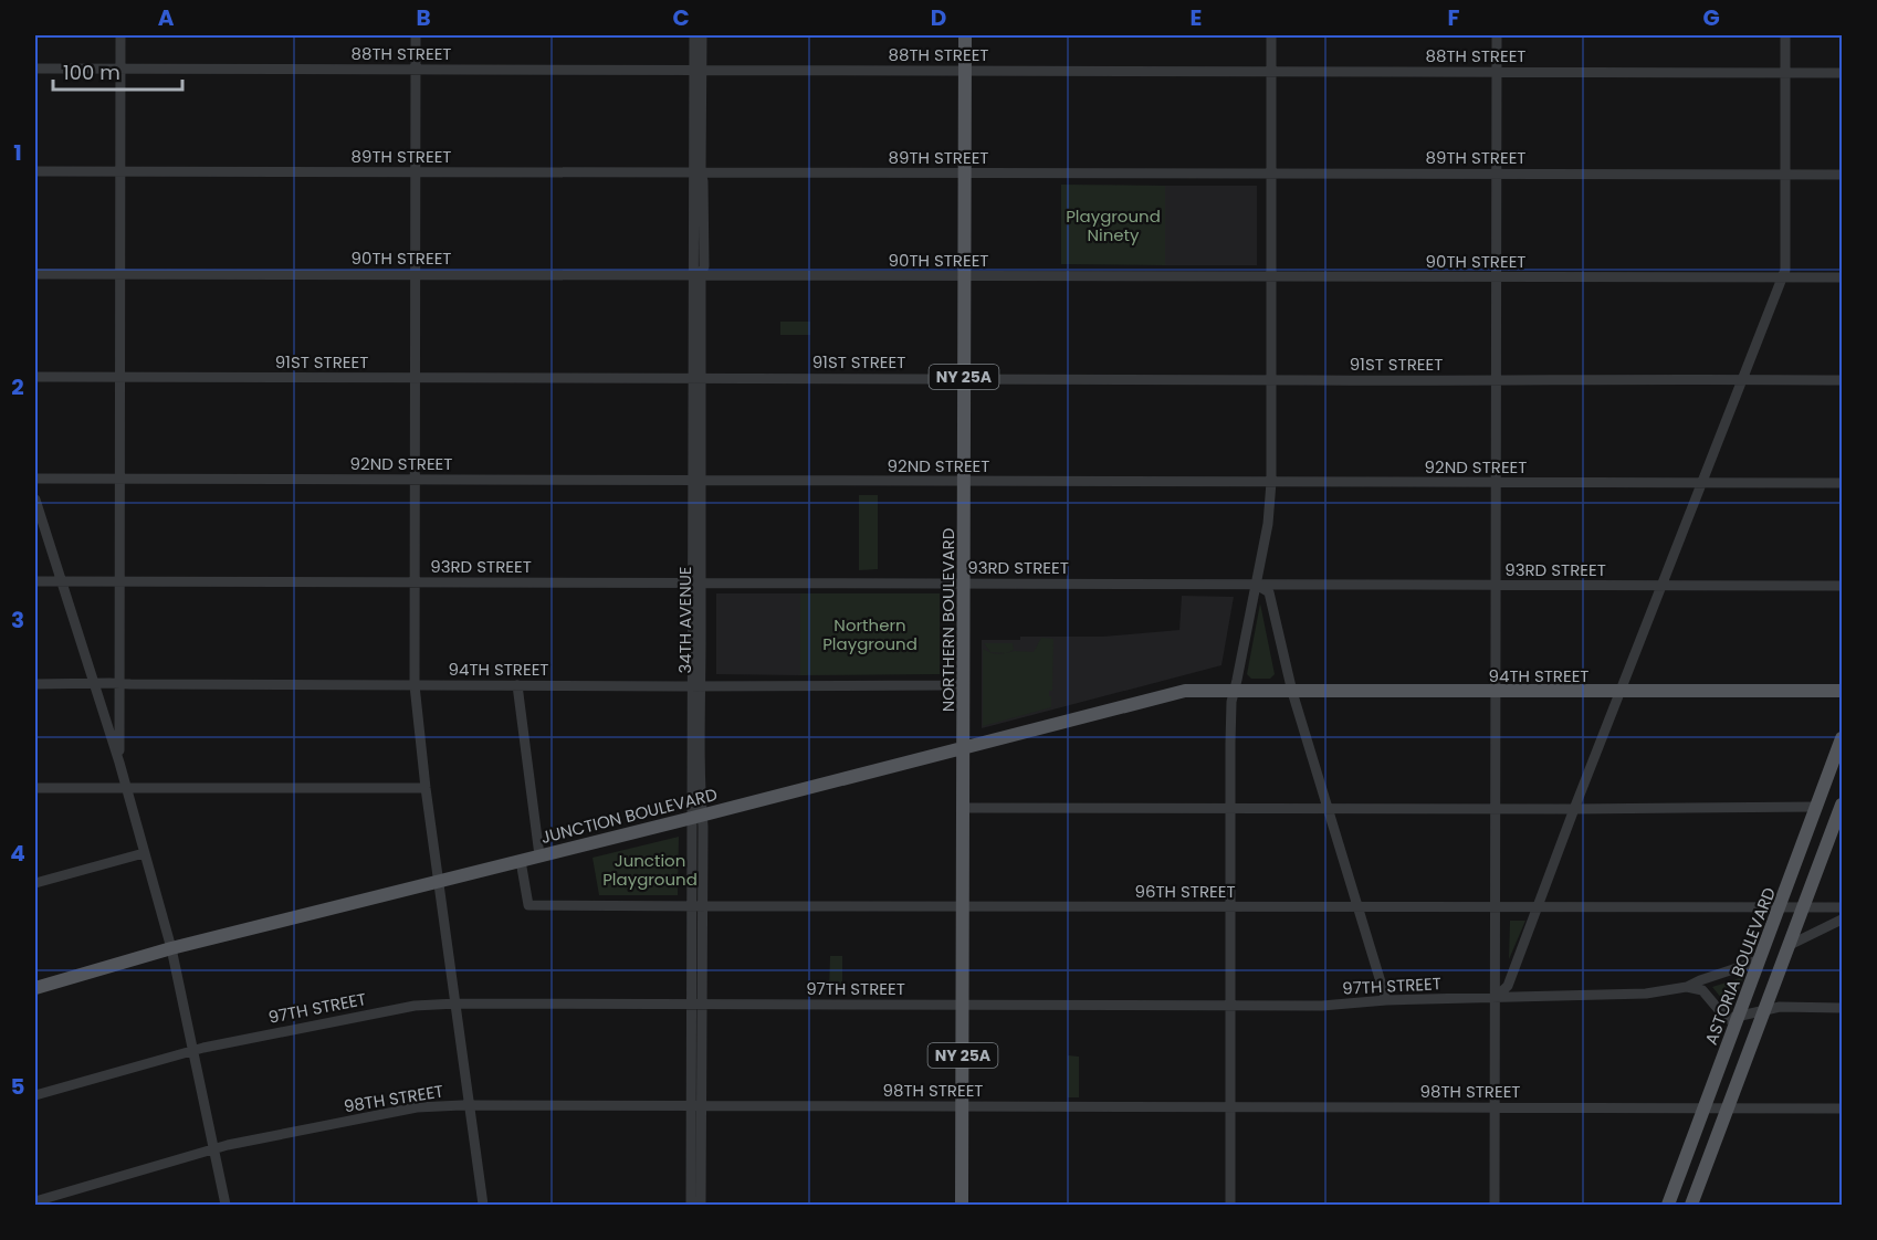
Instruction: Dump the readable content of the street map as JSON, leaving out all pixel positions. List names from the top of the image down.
{
  "streets": {
    "main road": [
      "NY 25A",
      "NORTHERN BOULEVARD",
      "94TH STREET",
      "JUNCTION BOULEVARD",
      "ASTORIA BOULEVARD"
    ],
    "street": [
      "88TH STREET",
      "89TH STREET",
      "90TH STREET",
      "91ST STREET",
      "92ND STREET",
      "93RD STREET",
      "34TH AVENUE",
      "96TH STREET",
      "97TH STREET",
      "98TH STREET"
    ]
  },
  "crossings": [
    ["88TH STREET", "34TH AVENUE"],
    ["88TH STREET", "NORTHERN BOULEVARD"],
    ["89TH STREET", "34TH AVENUE"],
    ["89TH STREET", "NORTHERN BOULEVARD"],
    ["90TH STREET", "34TH AVENUE"],
    ["90TH STREET", "NORTHERN BOULEVARD"],
    ["91ST STREET", "34TH AVENUE"],
    ["91ST STREET", "NORTHERN BOULEVARD"],
    ["92ND STREET", "34TH AVENUE"],
    ["92ND STREET", "NORTHERN BOULEVARD"],
    ["93RD STREET", "34TH AVENUE"],
    ["93RD STREET", "NORTHERN BOULEVARD"],
    ["34TH AVENUE", "94TH STREET"],
    ["34TH AVENUE", "JUNCTION BOULEVARD"],
    ["34TH AVENUE", "96TH STREET"],
    ["34TH AVENUE", "97TH STREET"],
    ["34TH AVENUE", "98TH STREET"],
    ["NORTHERN BOULEVARD", "94TH STREET"],
    ["NORTHERN BOULEVARD", "JUNCTION BOULEVARD"],
    ["NORTHERN BOULEVARD", "96TH STREET"],
    ["NORTHERN BOULEVARD", "97TH STREET"],
    ["NORTHERN BOULEVARD", "98TH STREET"],
    ["94TH STREET", "JUNCTION BOULEVARD"],
    ["JUNCTION BOULEVARD", "96TH STREET"],
    ["96TH STREET", "ASTORIA BOULEVARD"],
    ["ASTORIA BOULEVARD", "97TH STREET"],
    ["ASTORIA BOULEVARD", "98TH STREET"]
  ],
  "parks": ["Playground Ninety", "Northern Playground", "Junction Playground"],
  "scale_bar": "100 m",
  "grid": {
    "columns": [
      "A",
      "B",
      "C",
      "D",
      "E",
      "F",
      "G"
    ],
    "rows": [
      "1",
      "2",
      "3",
      "4",
      "5"
    ]
  }
}
